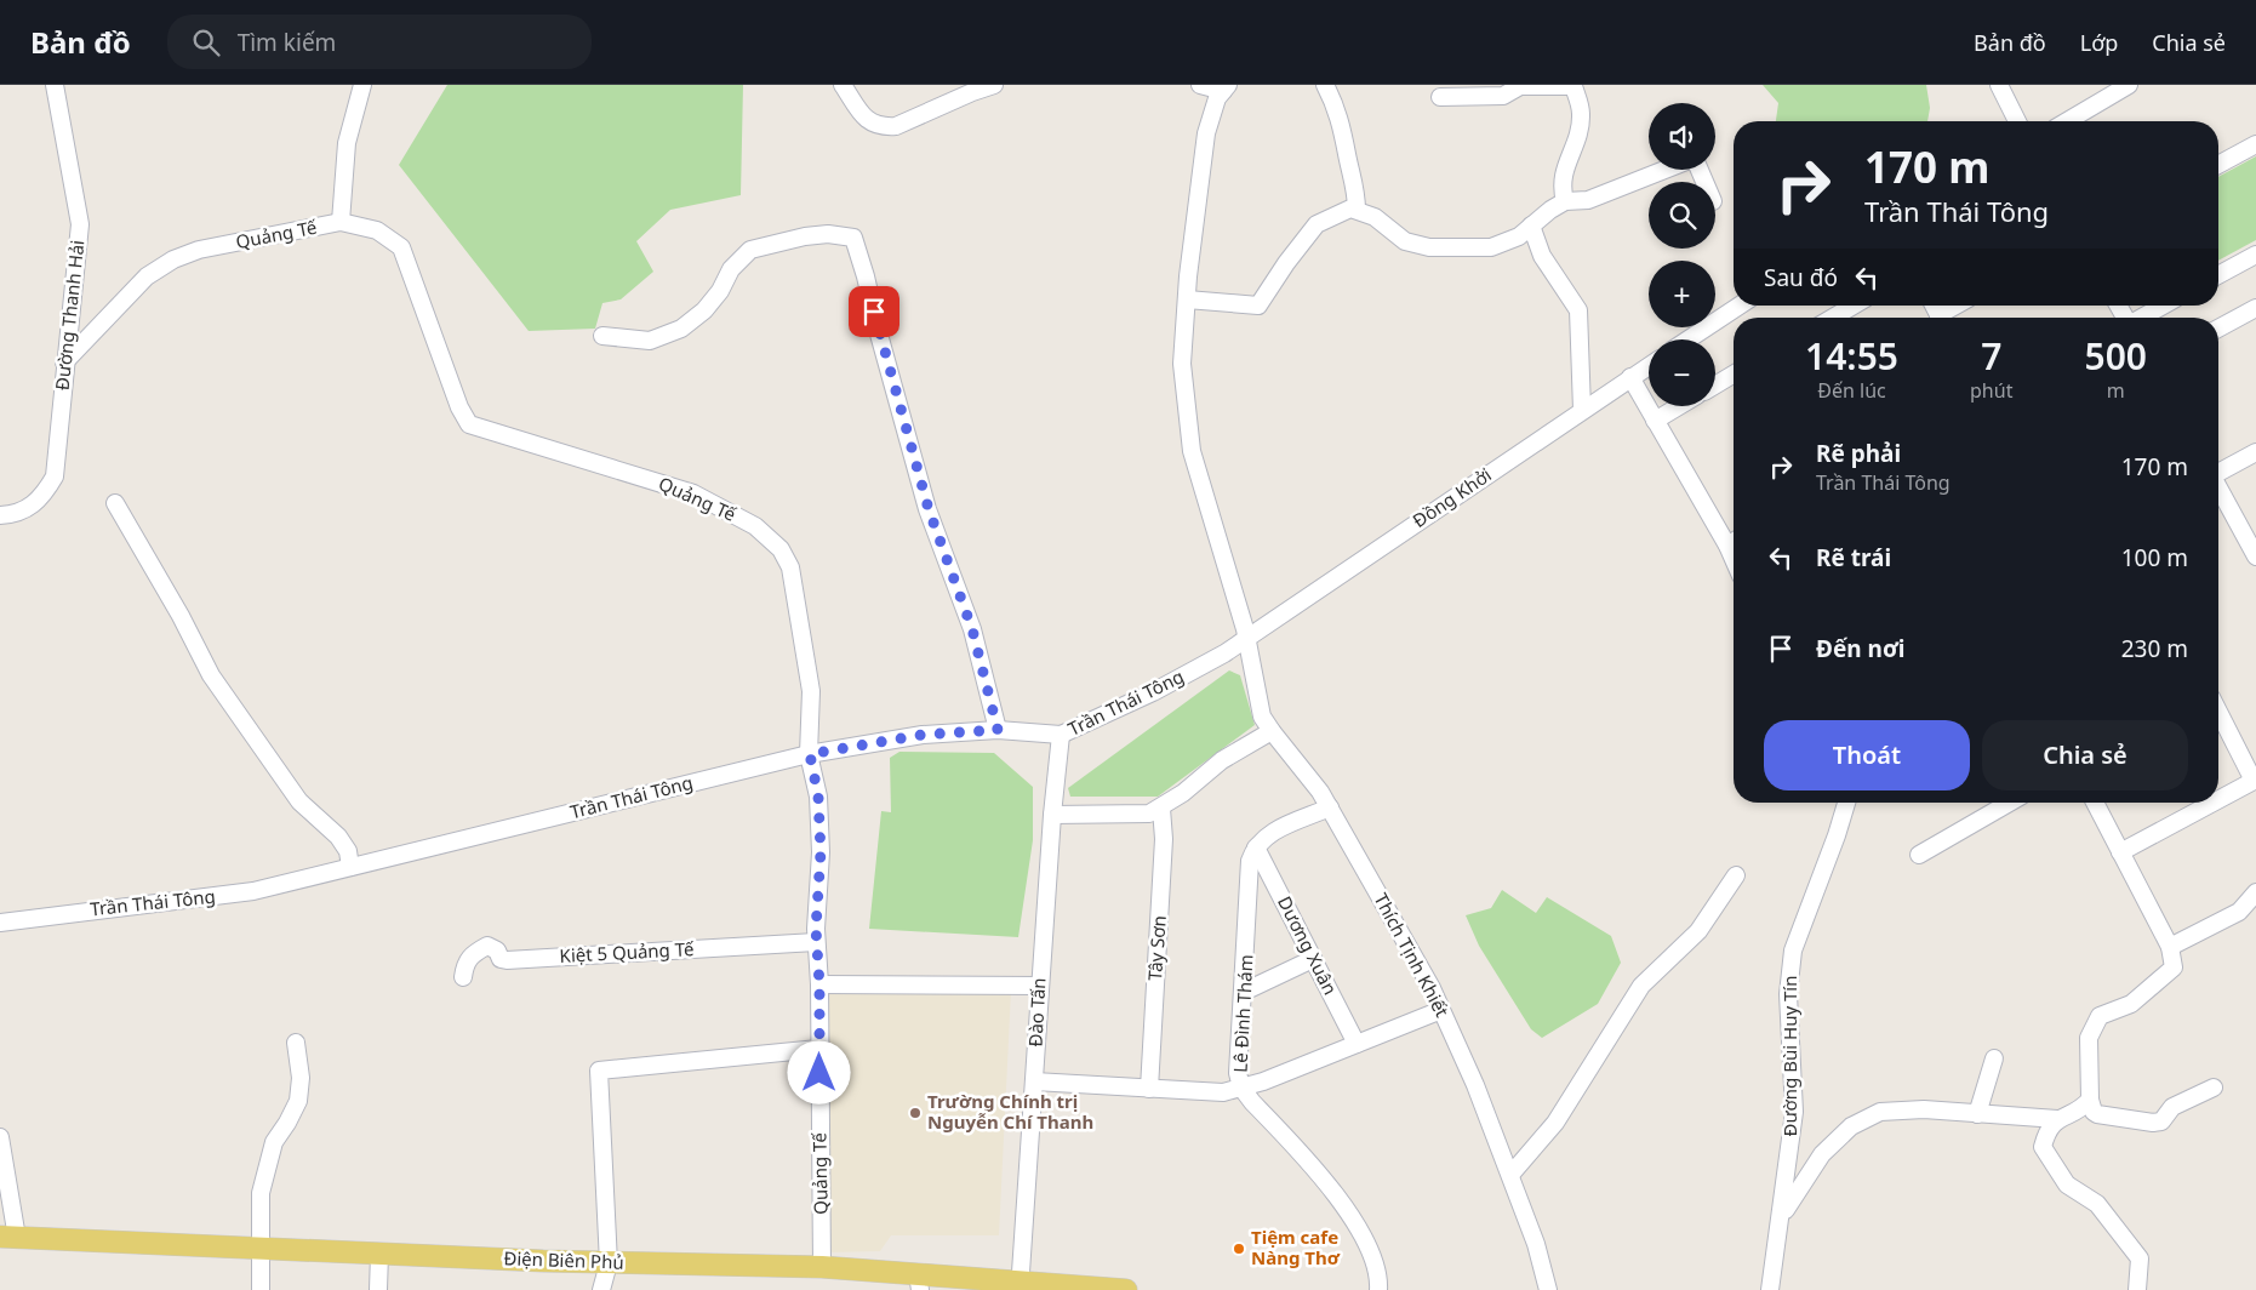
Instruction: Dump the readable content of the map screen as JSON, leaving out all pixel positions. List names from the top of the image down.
{
  "streets": {
    "main road": ["Điện Biên Phủ"],
    "street": [
      "Quảng Tế",
      "Đường Thanh Hải",
      "Đồng Khởi",
      "Trần Thái Tông",
      "Dương Xuân",
      "Tây Sơn",
      "Kiệt 5 Quảng Tế",
      "Thích Tịnh Khiết",
      "Đào Tấn",
      "Lê Đình Thám",
      "Đường Bùi Huy Tín"
    ]
  },
  "crossings": [
    ["Quảng Tế", "Đường Thanh Hải"],
    ["Quảng Tế", "Trần Thái Tông"],
    ["Quảng Tế", "Kiệt 5 Quảng Tế"],
    ["Quảng Tế", "Điện Biên Phủ"],
    ["Đồng Khởi", "Trần Thái Tông"],
    ["Đồng Khởi", "Thích Tịnh Khiết"],
    ["Trần Thái Tông", "Thích Tịnh Khiết"],
    ["Trần Thái Tông", "Đào Tấn"],
    ["Dương Xuân", "Lê Đình Thám"],
    ["Đào Tấn", "Điện Biên Phủ"]
  ],
  "places": ["Trường Chính trị Nguyễn Chí Thanh", "Tiệm cafe Nàng Thơ"],
  "page": {
    "header": "Bản đồ",
    "search": "Tìm kiếm",
    "nav": ["Bản đồ", "Lớp", "Chia sẻ"],
    "map_buttons": ["+", "−"],
    "turn": ["170 m", "Trần Thái Tông"],
    "then": "Sau đó",
    "eta": [
      "14:55",
      "Đến lúc",
      "7",
      "phút",
      "500",
      "m"
    ],
    "list": [
      {
        "name": "Rẽ phải",
        "note": "Trần Thái Tông",
        "value": "170 m"
      },
      {
        "name": "Rẽ trái",
        "value": "100 m"
      },
      {
        "name": "Đến nơi",
        "value": "230 m"
      }
    ],
    "buttons": ["Thoát", "Chia sẻ"]
  }
}
